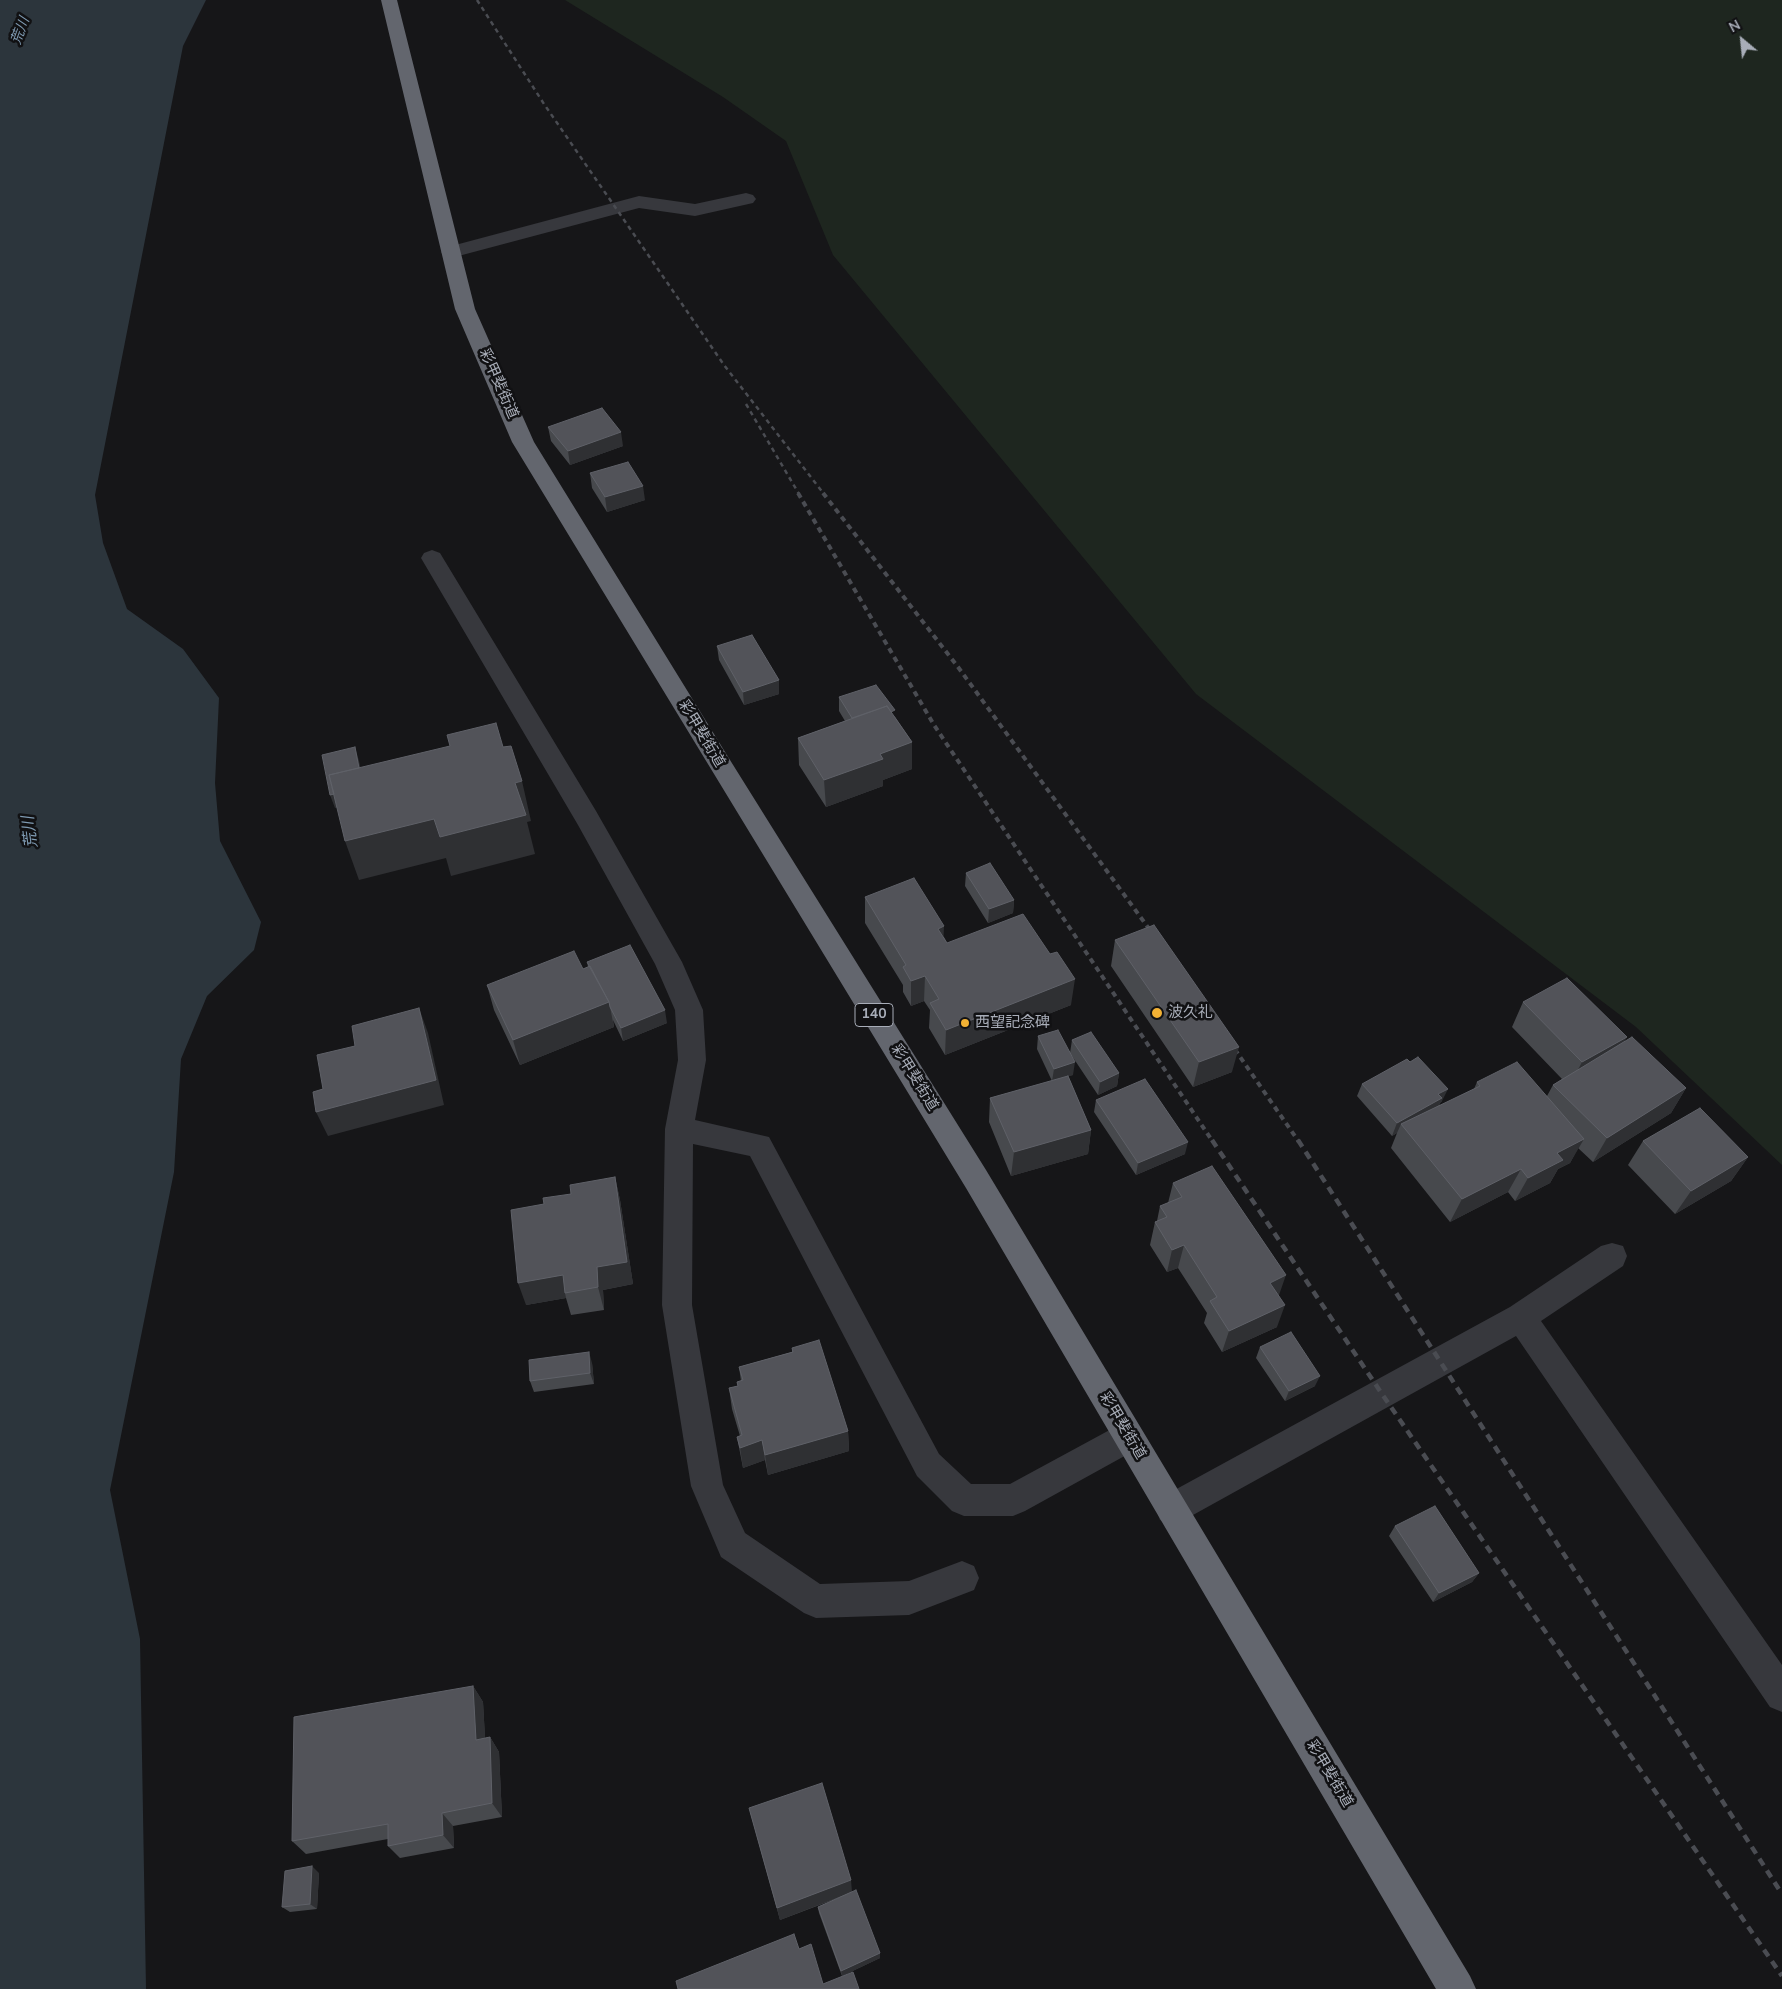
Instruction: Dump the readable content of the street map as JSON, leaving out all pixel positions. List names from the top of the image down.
{
  "streets": {
    "highway": ["彩甲斐街道", "140"]
  },
  "water": ["荒川"],
  "places": ["波久礼", "西望記念碑"],
  "north": "top left"
}
